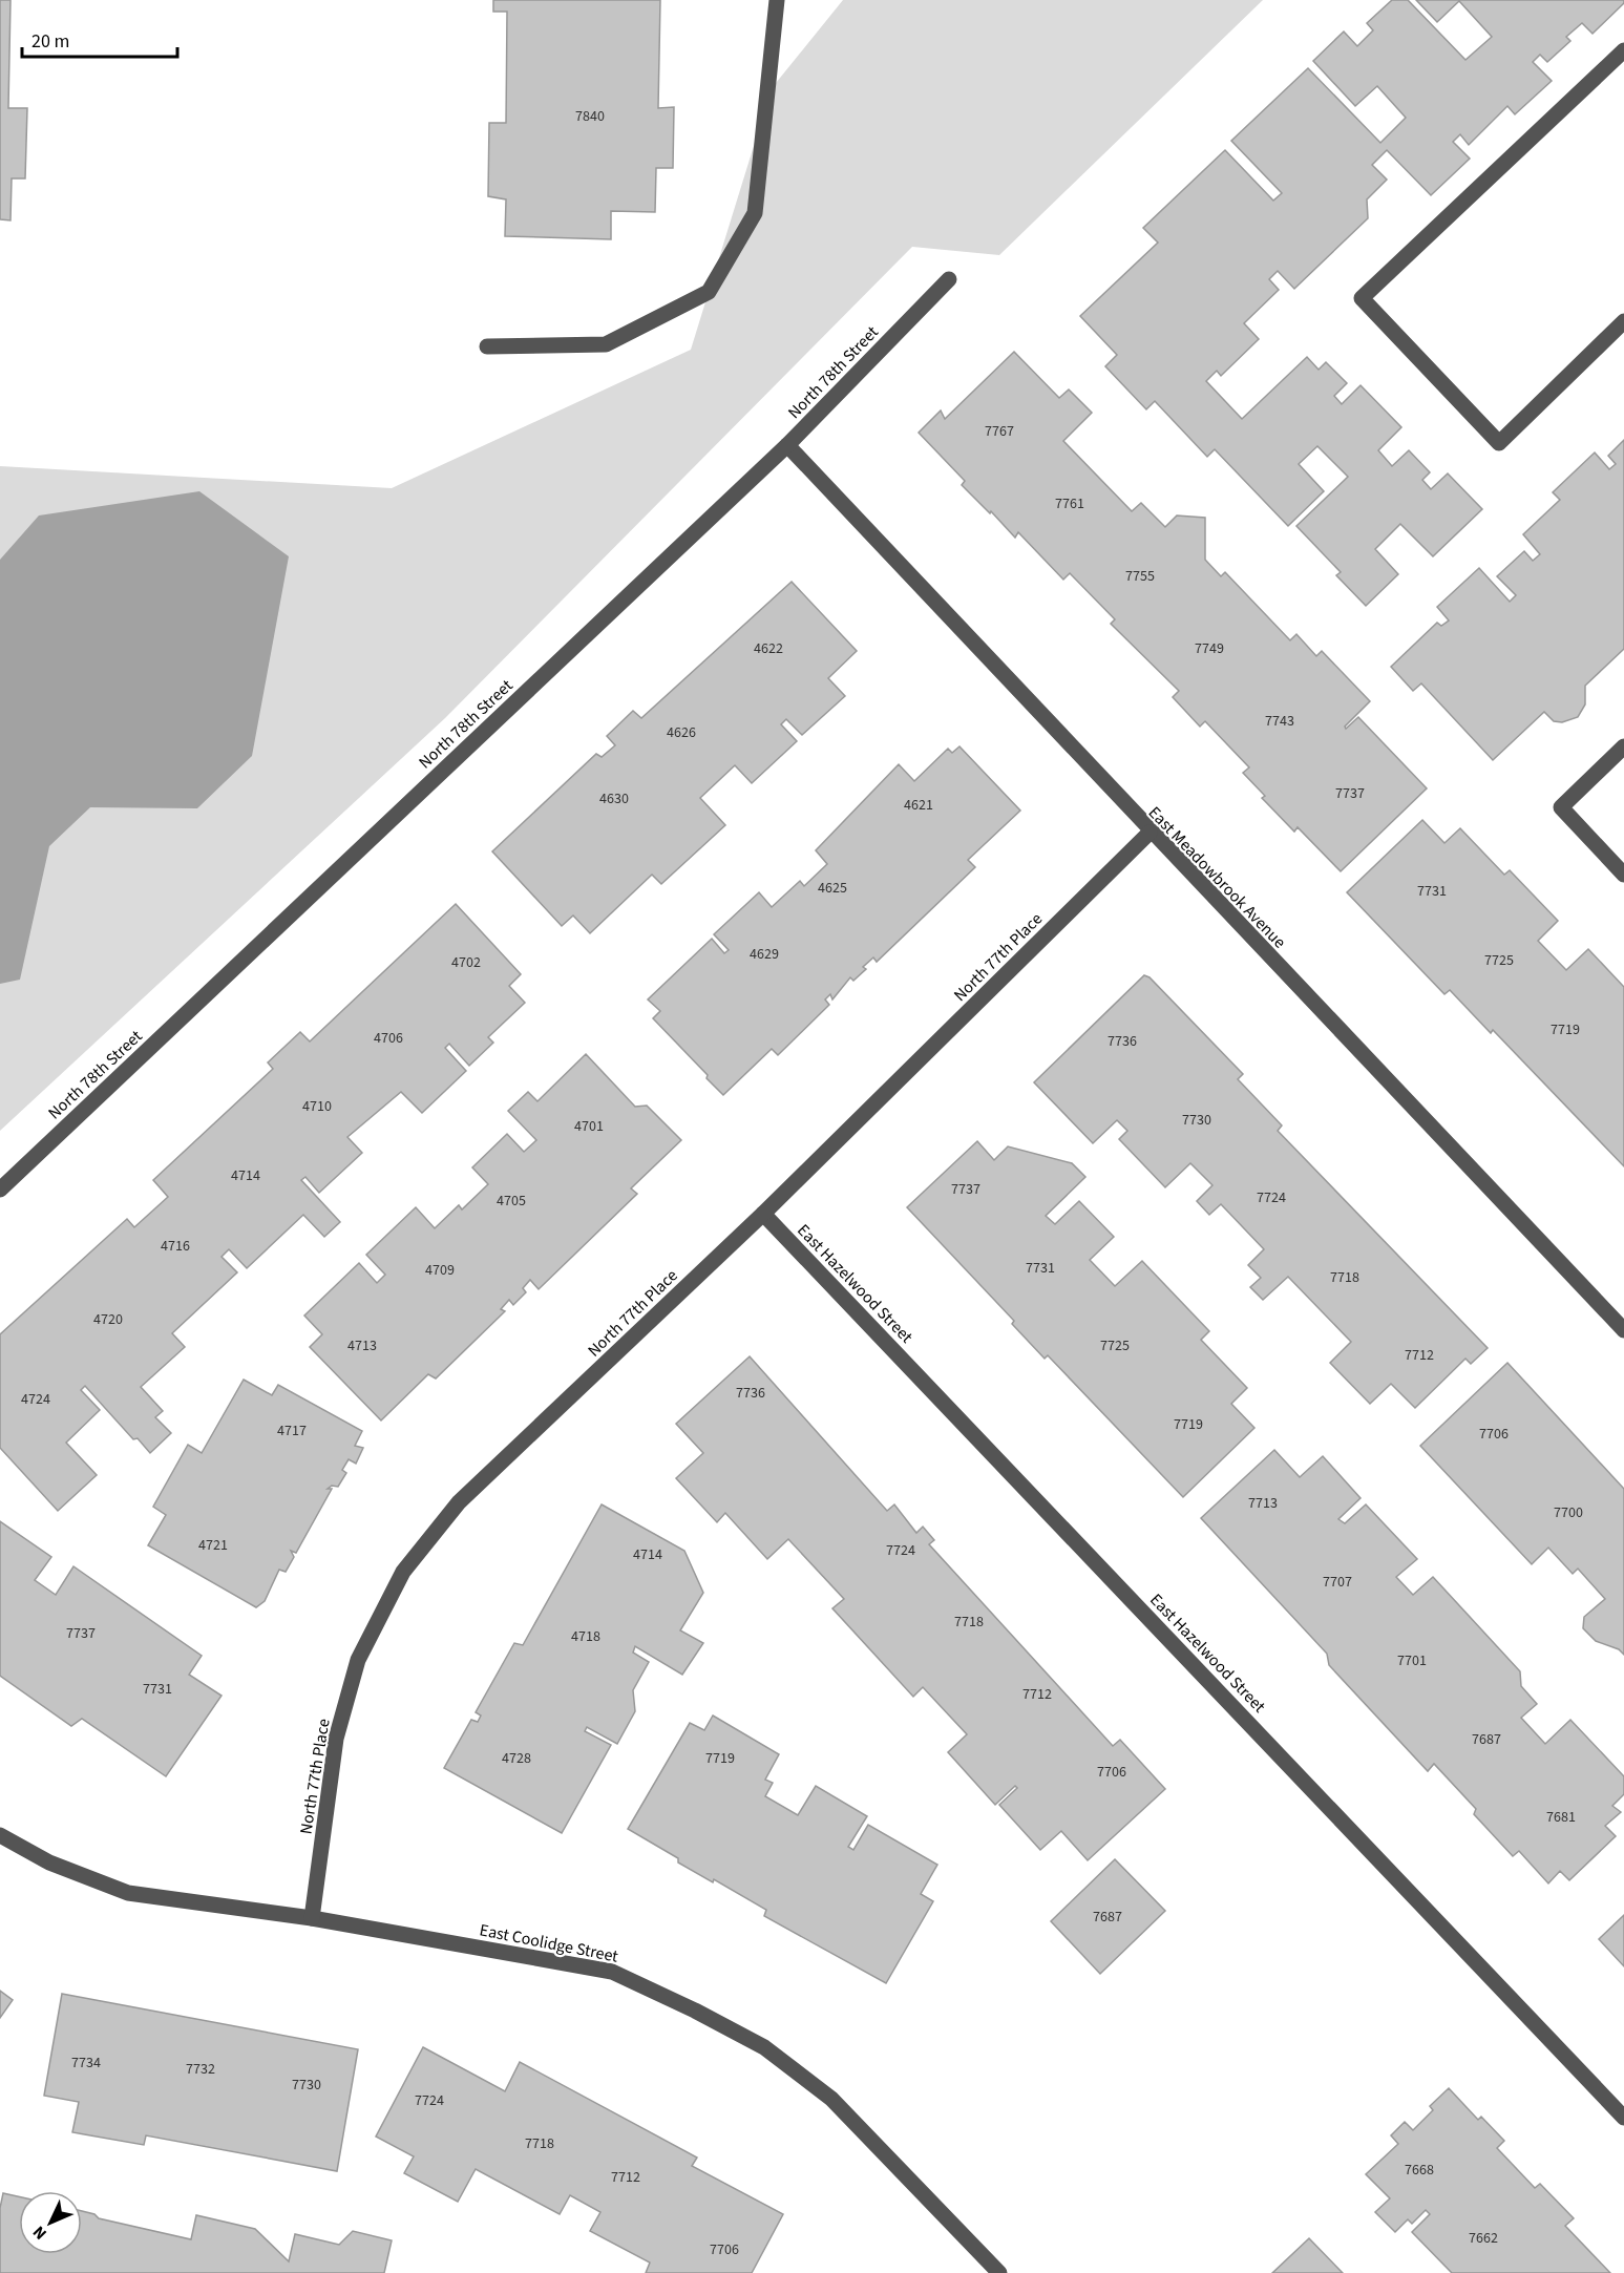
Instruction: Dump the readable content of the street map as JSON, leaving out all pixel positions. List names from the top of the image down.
{
  "streets": {
    "street": [
      "North 78th Street",
      "East Meadowbrook Avenue",
      "North 77th Place",
      "East Hazelwood Street",
      "East Coolidge Street"
    ]
  },
  "crossings": [
    ["North 78th Street", "East Meadowbrook Avenue"],
    ["East Meadowbrook Avenue", "North 77th Place"],
    ["North 77th Place", "East Hazelwood Street"],
    ["North 77th Place", "East Coolidge Street"]
  ],
  "house_numbers": [
    "7840",
    "7767",
    "7761",
    "7755",
    "4622",
    "7749",
    "7743",
    "4626",
    "7737",
    "4630",
    "4621",
    "4625",
    "7731",
    "4629",
    "7725",
    "4702",
    "7719",
    "4706",
    "7736",
    "4710",
    "7730",
    "4701",
    "4714",
    "7737",
    "7724",
    "4705",
    "4716",
    "7731",
    "4709",
    "7718",
    "4720",
    "4713",
    "7725",
    "7712",
    "7736",
    "4724",
    "7719",
    "4717",
    "7706",
    "7713",
    "7700",
    "4721",
    "7724",
    "4714",
    "7707",
    "7718",
    "7737",
    "4718",
    "7701",
    "7731",
    "7712",
    "7687",
    "4728",
    "7719",
    "7706",
    "7681",
    "7687",
    "7734",
    "7732",
    "7730",
    "7724",
    "7718",
    "7668",
    "7712",
    "7662",
    "7706"
  ],
  "scale_bar": "20 m",
  "north": "bottom left"
}
